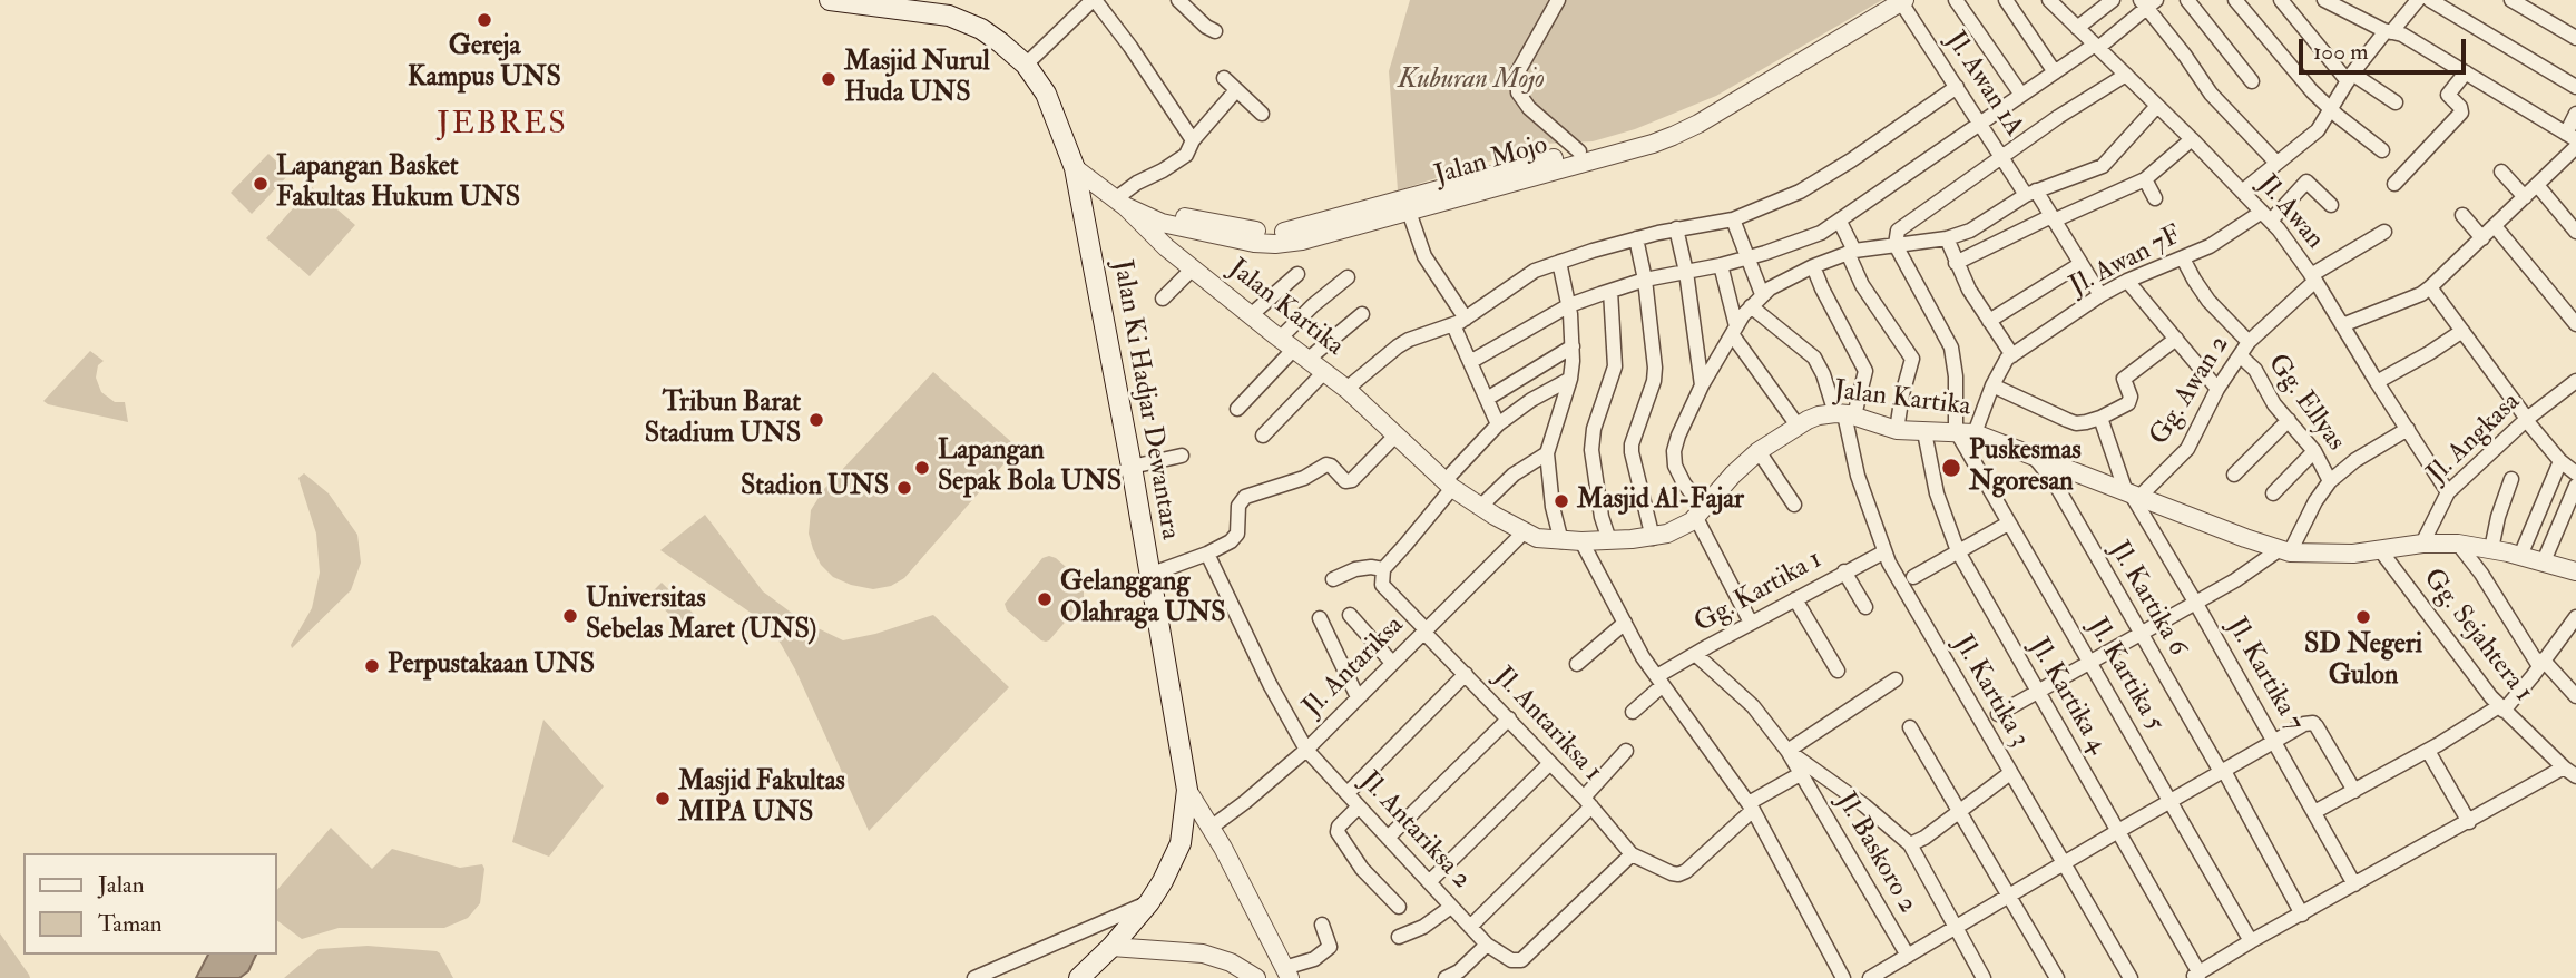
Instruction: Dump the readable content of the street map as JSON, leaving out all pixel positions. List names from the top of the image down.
{
  "streets": {
    "main road": ["Jalan Ki Hadjar Dewantara"],
    "street": [
      "Jl. Awan 1A",
      "Jalan Mojo",
      "Jl. Awan",
      "Jl. Awan 7F",
      "Jalan Kartika",
      "Gg. Awan 2",
      "Gg. Ellyas",
      "Jl. Angkasa",
      "Gg. Kartika 1",
      "Jl. Kartika 6",
      "Gg. Sejahtera 1",
      "Jl. Antariksa",
      "Jl. Kartika 5",
      "Jl. Kartika 7",
      "Jl. Kartika 3",
      "Jl. Kartika 4",
      "Jl. Antariksa 1",
      "Jl. Antariksa 2",
      "Jl. Baskoro 2"
    ]
  },
  "crossings": [
    ["Jl. Awan 1A", "Jalan Mojo"],
    ["Jl. Awan 1A", "Jl. Awan 7F"],
    ["Jalan Mojo", "Jalan Kartika"],
    ["Jalan Mojo", "Jalan Ki Hadjar Dewantara"],
    ["Jl. Awan", "Jl. Awan 7F"],
    ["Jl. Awan", "Gg. Awan 2"],
    ["Jl. Awan", "Jl. Angkasa"],
    ["Jalan Kartika", "Gg. Awan 2"],
    ["Jalan Kartika", "Jl. Angkasa"],
    ["Jalan Kartika", "Jl. Kartika 6"],
    ["Jalan Kartika", "Gg. Sejahtera 1"],
    ["Jalan Kartika", "Jl. Antariksa"],
    ["Jalan Kartika", "Jl. Kartika 5"],
    ["Jalan Kartika", "Jl. Kartika 7"],
    ["Jalan Kartika", "Jl. Kartika 3"],
    ["Jalan Kartika", "Jl. Kartika 4"],
    ["Gg. Awan 2", "Gg. Ellyas"],
    ["Gg. Awan 2", "Jl. Kartika 7"],
    ["Gg. Kartika 1", "Jl. Kartika 3"],
    ["Jl. Antariksa", "Jl. Antariksa 1"],
    ["Jl. Antariksa", "Jl. Antariksa 2"]
  ],
  "districts": ["JEBRES"],
  "parks": ["Kuburan Mojo"],
  "places": [
    "Gereja Kampus UNS",
    "Masjid Nurul Huda UNS",
    "Lapangan Basket Fakultas Hukum UNS",
    "Tribun Barat Stadium UNS",
    "Lapangan Sepak Bola UNS",
    "Puskesmas Ngoresan",
    "Stadion UNS",
    "Masjid Al-Fajar",
    "Gelanggang Olahraga UNS",
    "Universitas Sebelas Maret (UNS)",
    "SD Negeri Gulon",
    "Perpustakaan UNS",
    "Masjid Fakultas MIPA UNS"
  ],
  "legend": ["Jalan", "Taman"],
  "scale_bar": "100 m"
}
